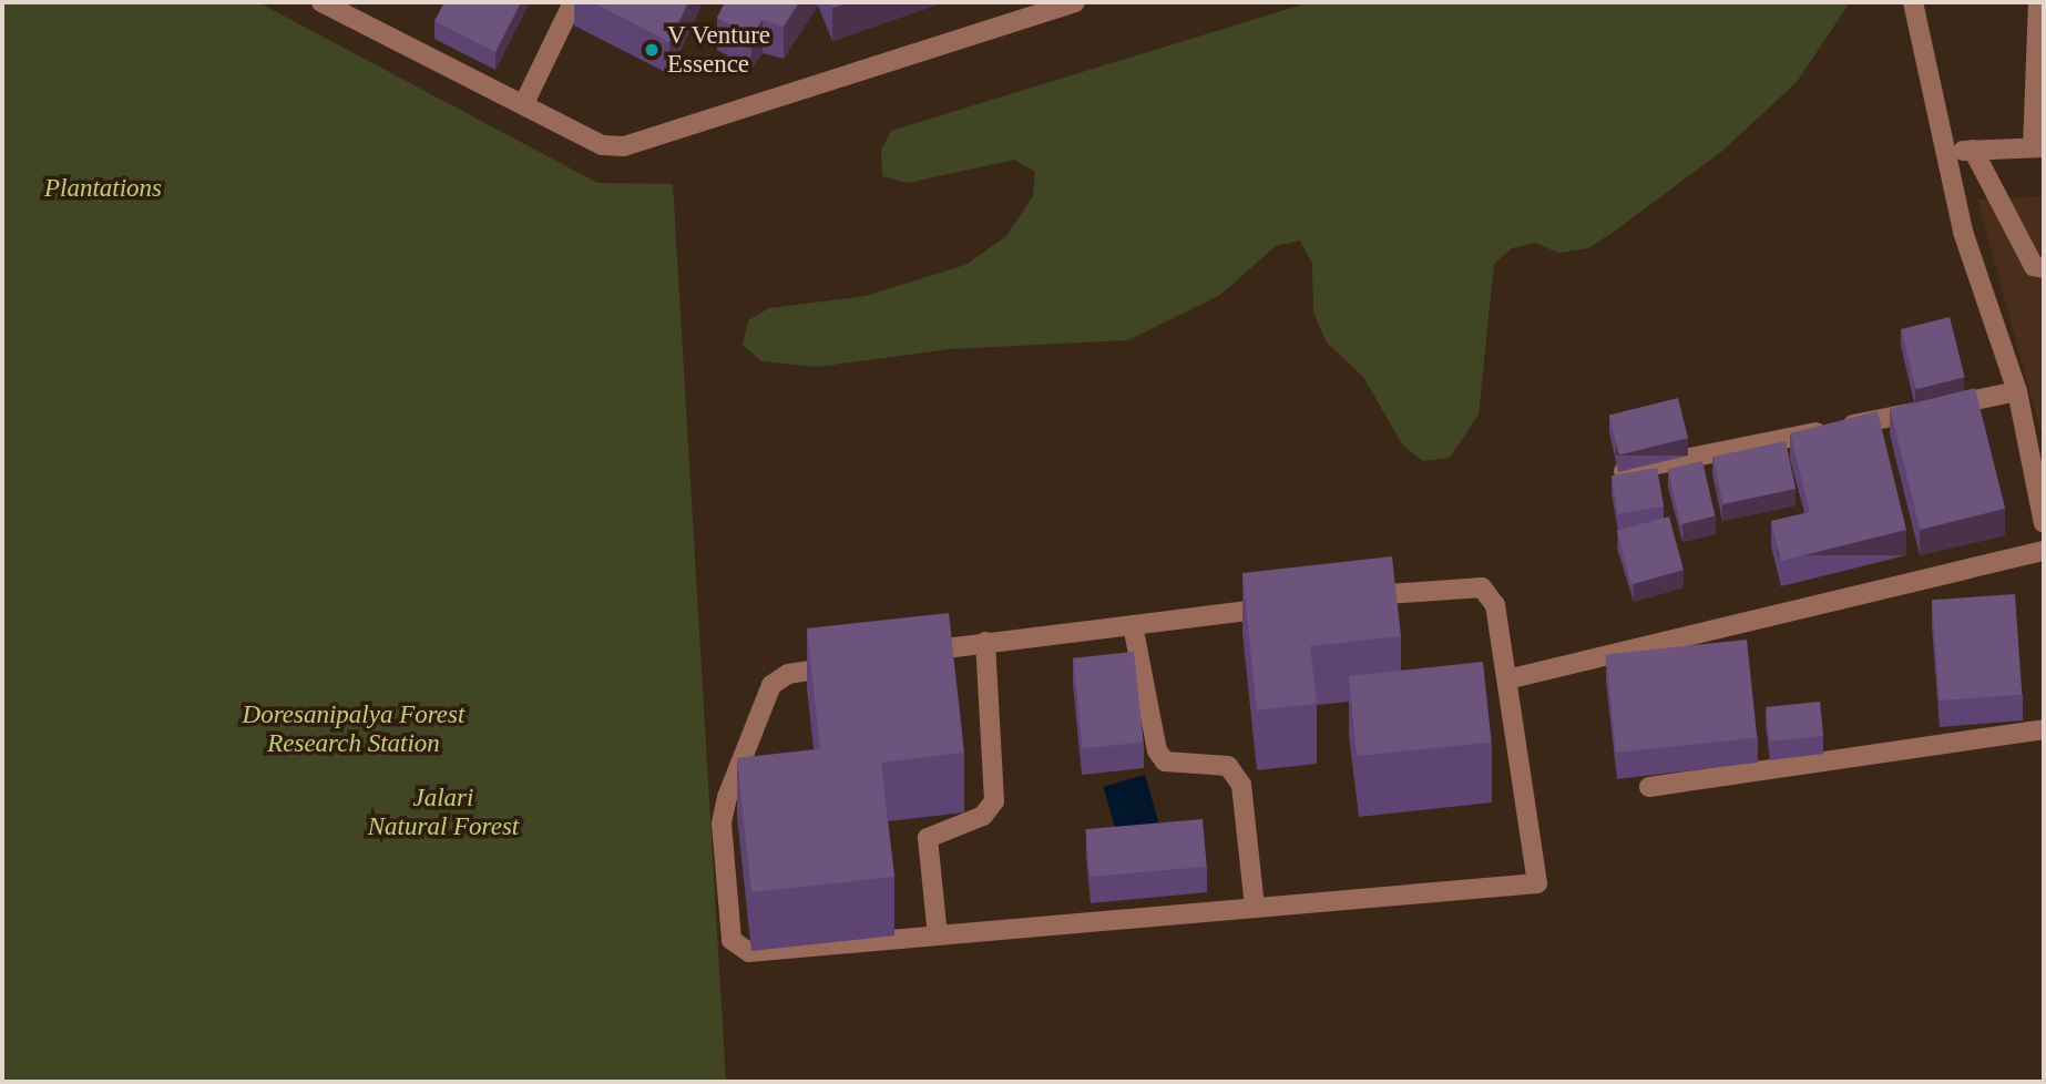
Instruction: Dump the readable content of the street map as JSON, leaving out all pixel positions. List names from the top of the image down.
{
  "parks": ["Plantations", "Doresanipalya Forest Research Station", "Jalari Natural Forest"],
  "places": ["V Venture Essence"]
}
